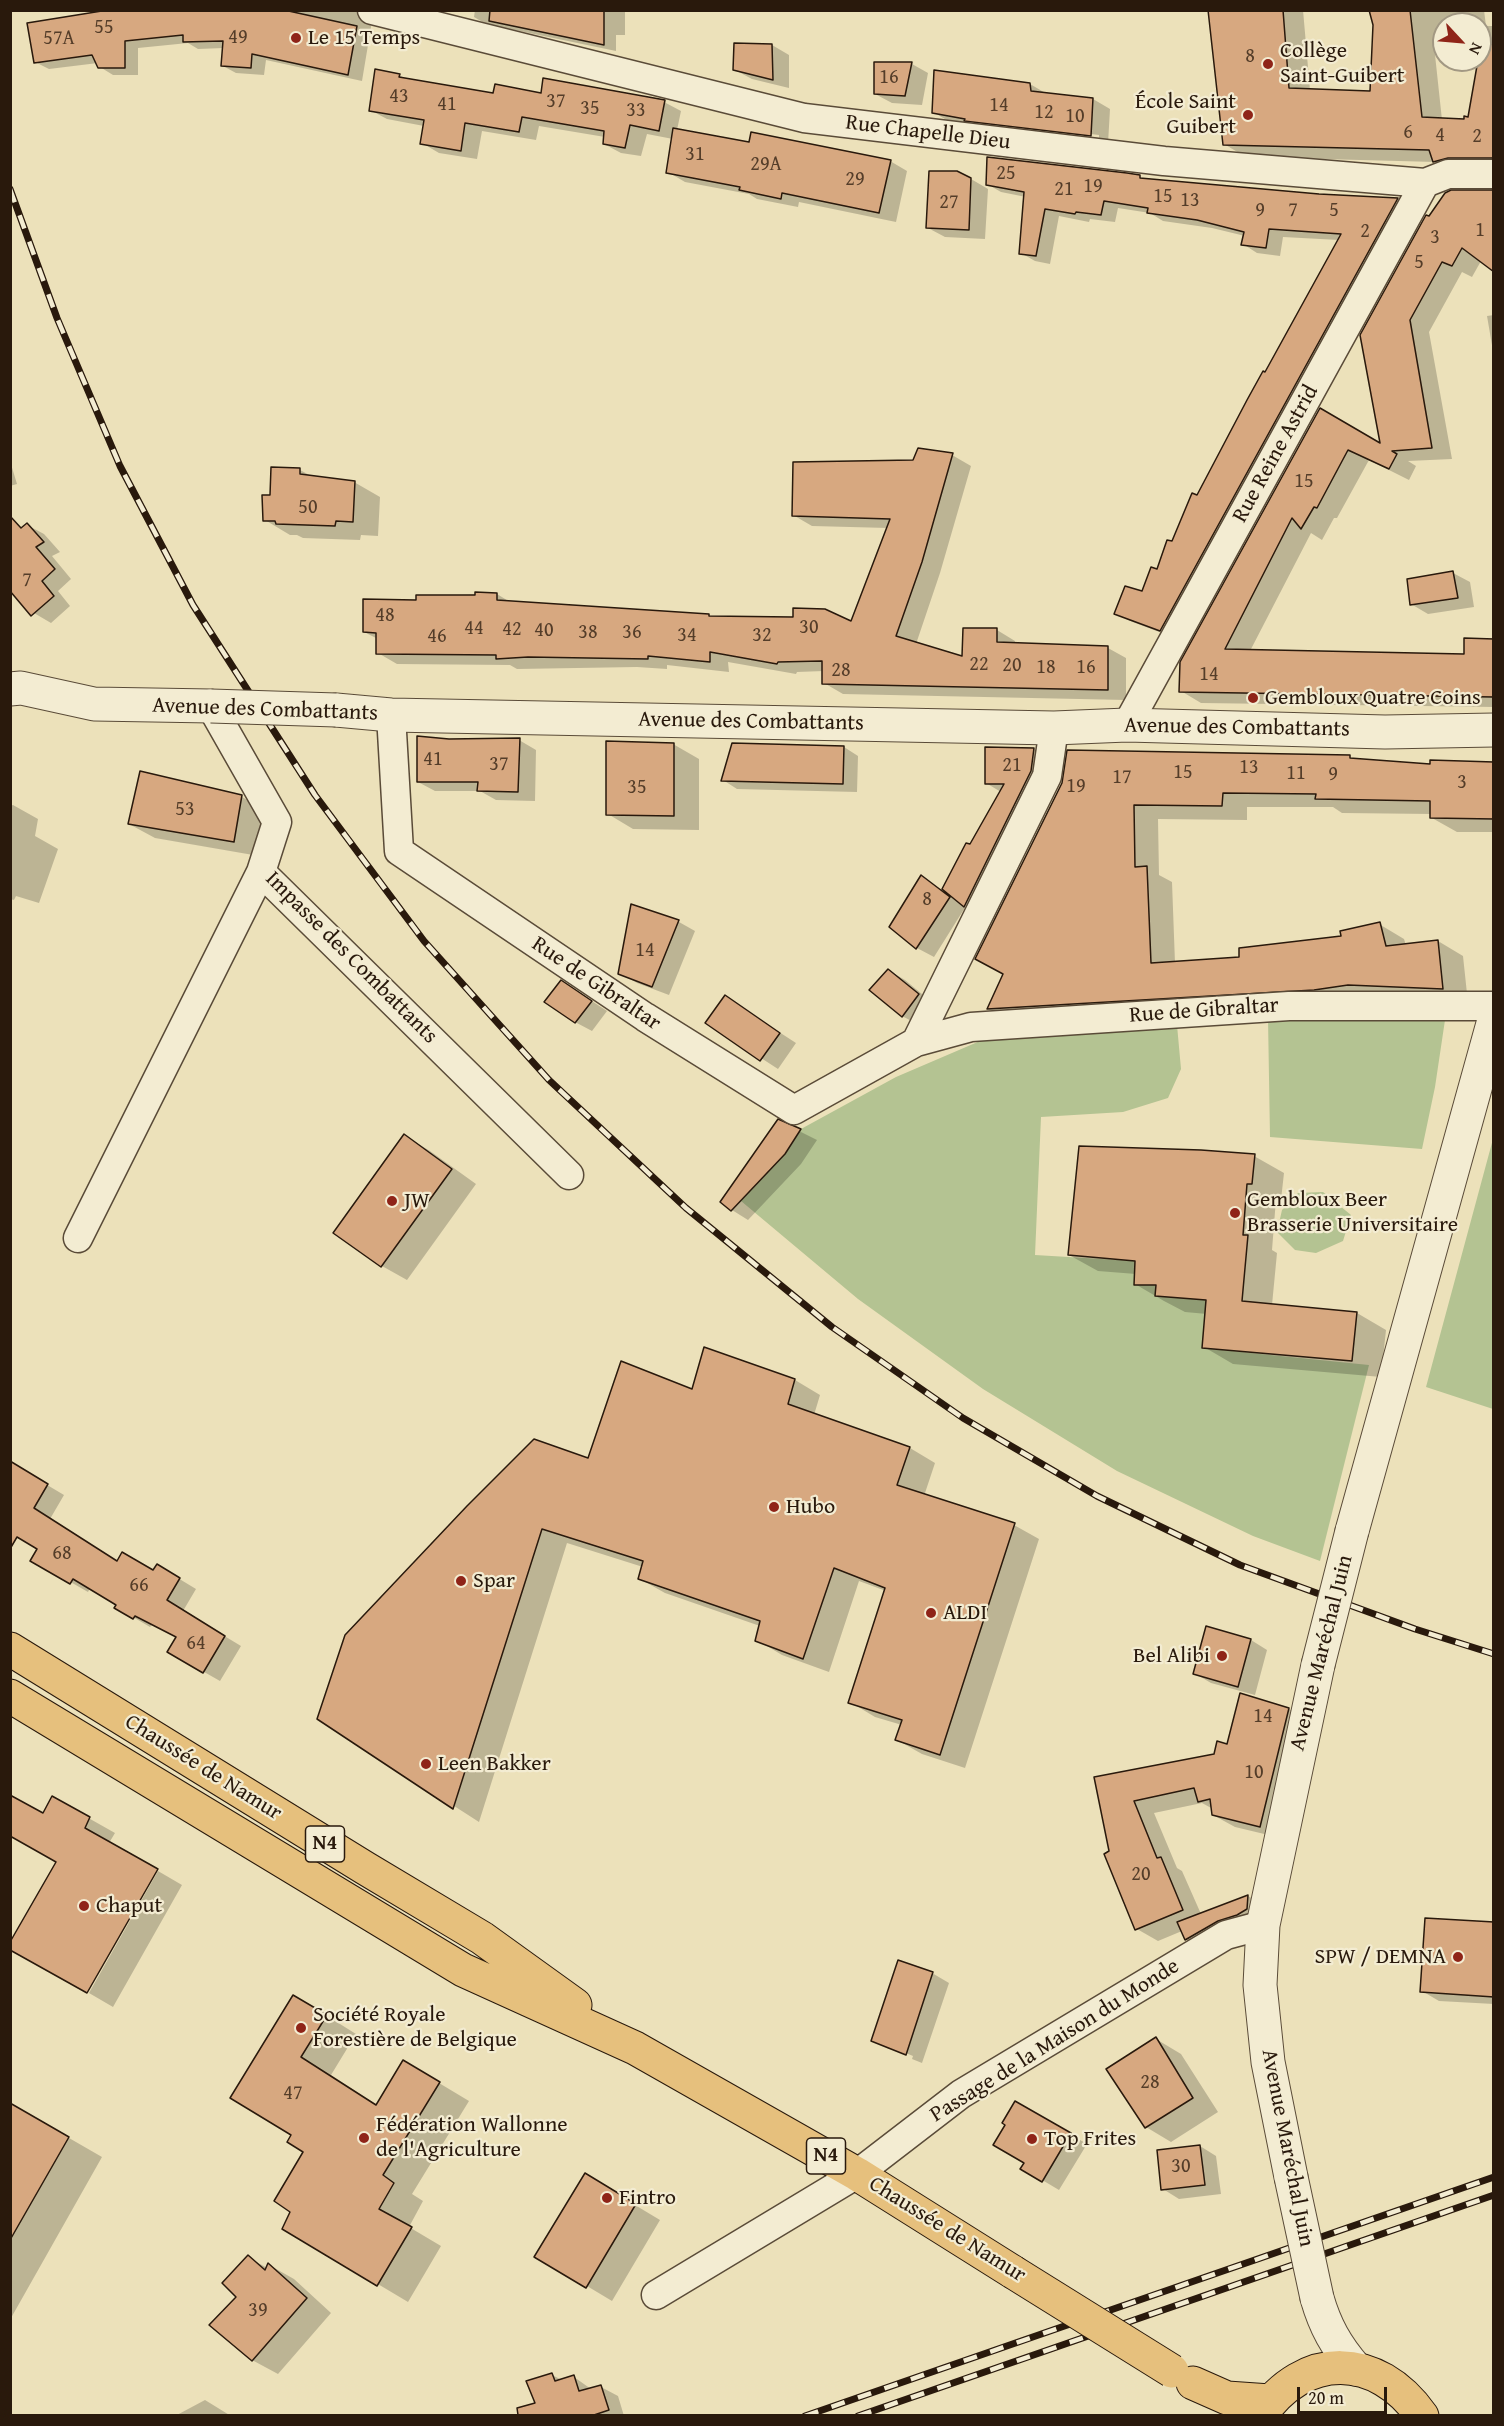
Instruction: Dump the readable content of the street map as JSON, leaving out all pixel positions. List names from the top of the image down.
{
  "streets": {
    "main road": ["Chaussée de Namur", "N4"],
    "street": [
      "Rue Chapelle Dieu",
      "Rue Reine Astrid",
      "Avenue des Combattants",
      "Impasse des Combattants",
      "Rue de Gibraltar",
      "Avenue Maréchal Juin",
      "Passage de la Maison du Monde"
    ]
  },
  "crossings": [
    ["Rue Chapelle Dieu", "Rue Reine Astrid"],
    ["Rue Reine Astrid", "Avenue des Combattants"],
    ["Avenue des Combattants", "Impasse des Combattants"],
    ["Avenue des Combattants", "Rue de Gibraltar"],
    ["Avenue Maréchal Juin", "N4"],
    ["Avenue Maréchal Juin", "Passage de la Maison du Monde"],
    ["Chaussée de Namur", "N4"],
    ["Chaussée de Namur", "Passage de la Maison du Monde"]
  ],
  "places": [
    "Le 15 Temps",
    "Collège Saint-Guibert",
    "École Saint Guibert",
    "Gembloux Quatre Coins",
    "JW",
    "Gembloux Beer Brasserie Universitaire",
    "Hubo",
    "Spar",
    "ALDI",
    "Bel Alibi",
    "Leen Bakker",
    "Chaput",
    "SPW / DEMNA",
    "Société Royale Forestière de Belgique",
    "Fédération Wallonne de l'Agriculture",
    "Top Frites",
    "Fintro"
  ],
  "house_numbers": [
    "55",
    "49",
    "57A",
    "8",
    "16",
    "43",
    "37",
    "41",
    "14",
    "35",
    "33",
    "12",
    "10",
    "6",
    "4",
    "2",
    "31",
    "29A",
    "25",
    "29",
    "19",
    "21",
    "15",
    "13",
    "27",
    "9",
    "7",
    "5",
    "1",
    "2",
    "3",
    "5",
    "15",
    "50",
    "7",
    "48",
    "30",
    "44",
    "42",
    "40",
    "38",
    "36",
    "34",
    "32",
    "46",
    "22",
    "20",
    "18",
    "16",
    "28",
    "14",
    "41",
    "37",
    "21",
    "13",
    "15",
    "11",
    "9",
    "17",
    "3",
    "19",
    "35",
    "53",
    "8",
    "14",
    "68",
    "66",
    "64",
    "14",
    "10",
    "20",
    "28",
    "47",
    "30",
    "39"
  ],
  "scale_bar": "20 m",
  "north": "bottom right"
}
